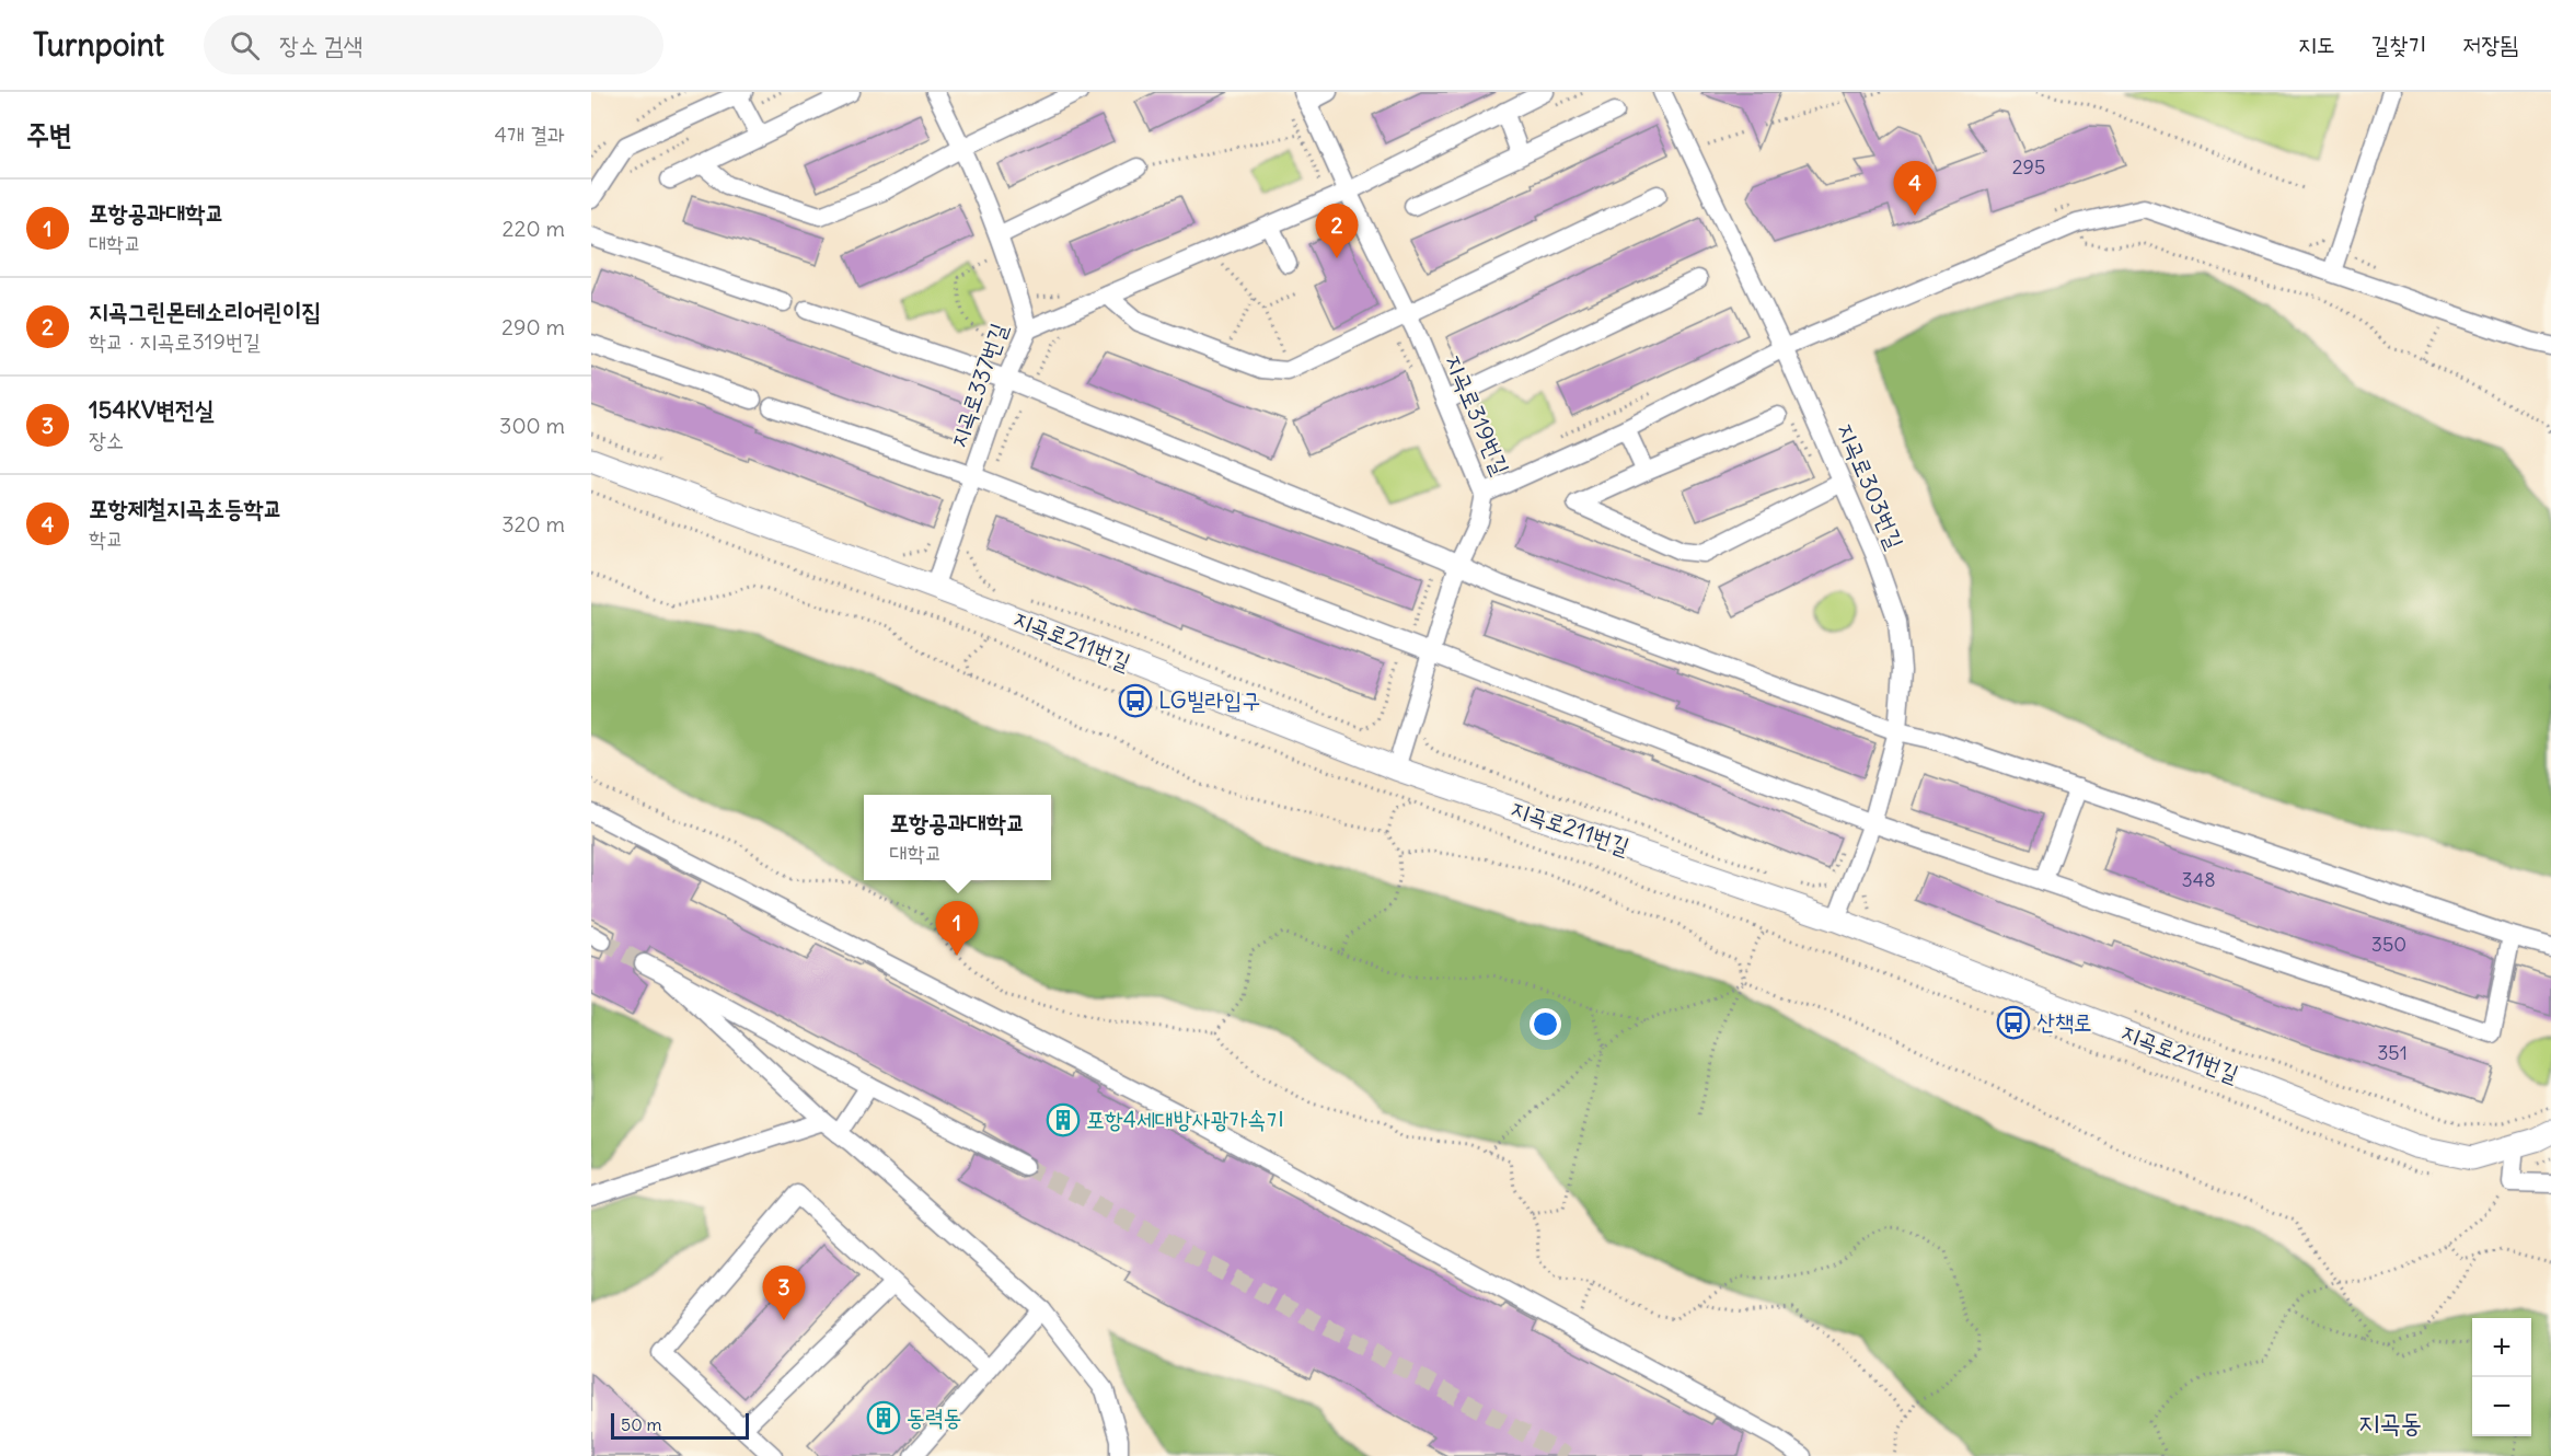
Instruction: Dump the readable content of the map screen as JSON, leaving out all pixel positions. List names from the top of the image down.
{
  "streets": {
    "main road": ["지곡로211번길"],
    "street": ["지곡로337번길", "지곡로319번길", "지곡로303번길"]
  },
  "crossings": [
    ["지곡로337번길", "지곡로211번길"],
    ["지곡로319번길", "지곡로211번길"],
    ["지곡로303번길", "지곡로211번길"]
  ],
  "districts": ["지곡동"],
  "places": {
    "bus stop": ["LG빌라입구", "산책로"],
    "building": ["포항4세대방사광가속기", "동력동"]
  },
  "house_numbers": [
    "295",
    "348",
    "350",
    "351"
  ],
  "scale_bar": "50 m",
  "page": {
    "header": "Turnpoint",
    "search": "장소 검색",
    "nav": ["지도", "길찾기", "저장됨"],
    "heading": ["주변", "4개 결과"],
    "pins": [
      "4",
      "2",
      "1",
      "3"
    ],
    "list": [
      {
        "mark": "1",
        "name": "포항공과대학교",
        "note": "대학교",
        "value": "220 m"
      },
      {
        "mark": "2",
        "name": "지곡그린몬테소리어린이집",
        "note": "학교 · 지곡로319번길",
        "value": "290 m"
      },
      {
        "mark": "3",
        "name": "154KV변전실",
        "note": "장소",
        "value": "300 m"
      },
      {
        "mark": "4",
        "name": "포항제철지곡초등학교",
        "note": "학교",
        "value": "320 m"
      }
    ],
    "popup": ["포항공과대학교", "대학교"],
    "map_buttons": ["+", "−"],
    "scale": "50 m"
  }
}
